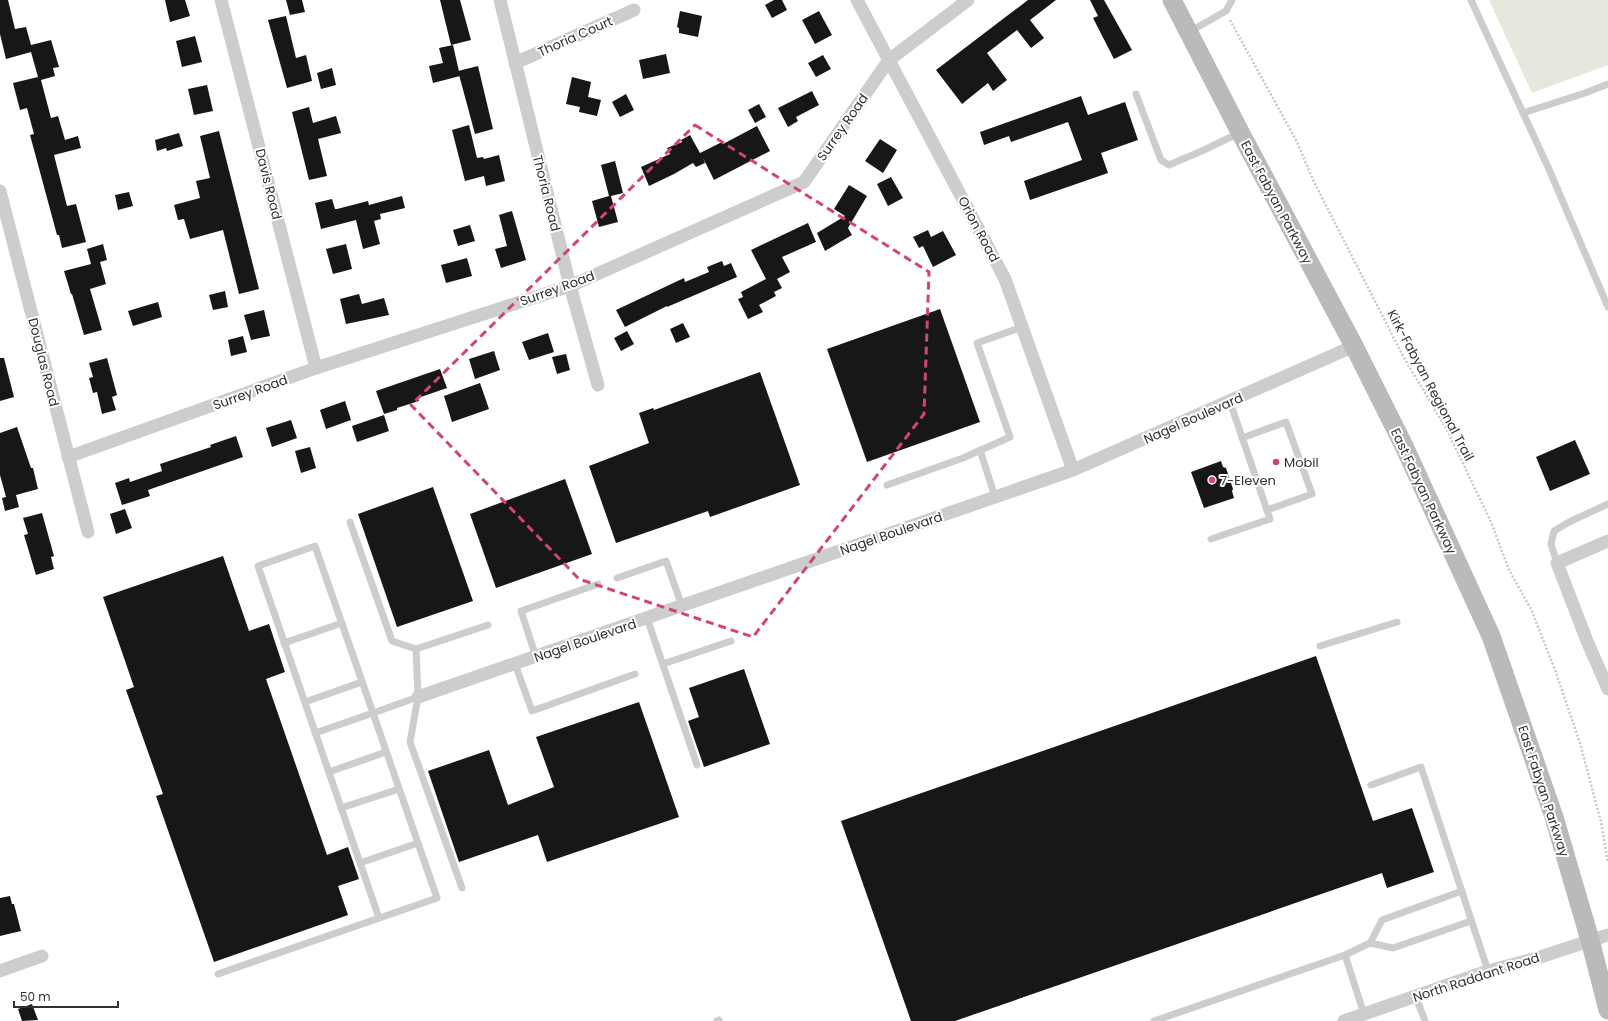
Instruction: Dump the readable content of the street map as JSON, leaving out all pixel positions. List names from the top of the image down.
{
  "streets": {
    "main road": ["East Fabyan Parkway"],
    "street": [
      "Thoria Court",
      "Surrey Road",
      "Davis Road",
      "Thoria Road",
      "Orion Road",
      "Douglas Road",
      "Nagel Boulevard",
      "North Raddant Road"
    ],
    "path": ["Kirk-Fabyan Regional Trail"]
  },
  "crossings": [
    ["Thoria Court", "Thoria Road"],
    ["Surrey Road", "Davis Road"],
    ["Surrey Road", "Thoria Road"],
    ["Surrey Road", "Orion Road"],
    ["Surrey Road", "Douglas Road"],
    ["East Fabyan Parkway", "Nagel Boulevard"],
    ["East Fabyan Parkway", "North Raddant Road"],
    ["Orion Road", "Nagel Boulevard"]
  ],
  "places": ["Mobil", "7-Eleven"],
  "scale_bar": "50 m"
}
